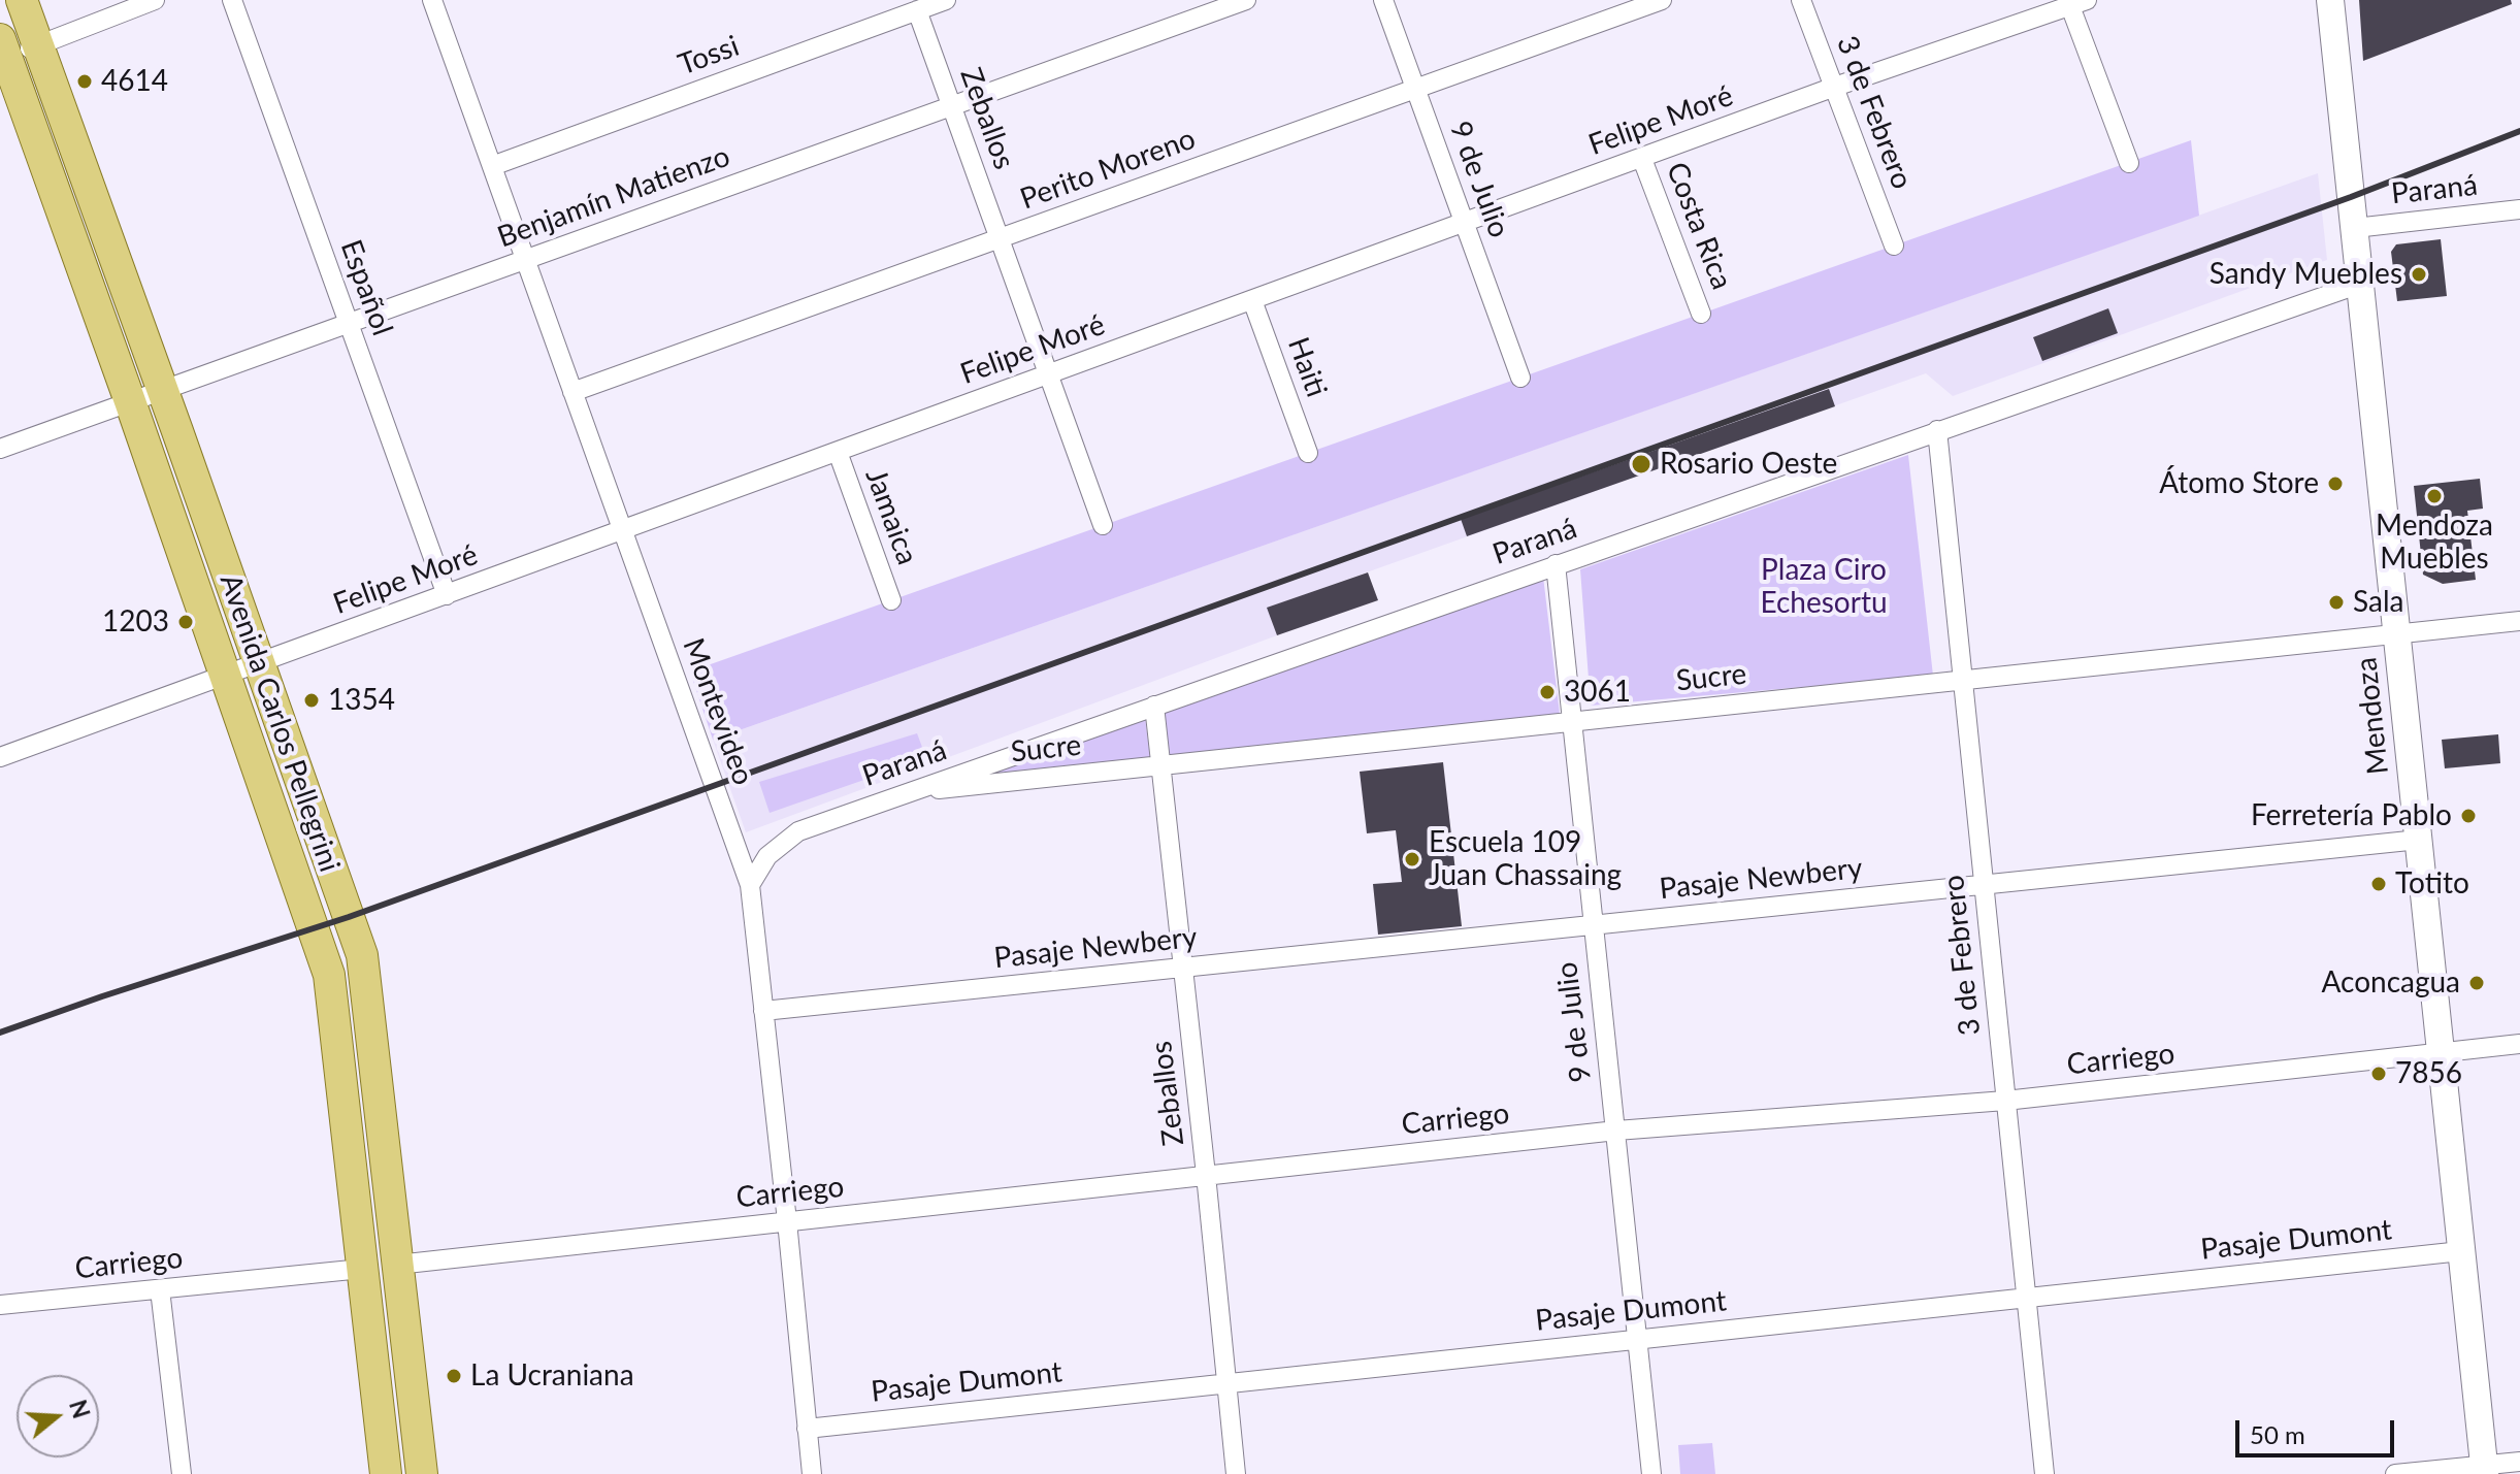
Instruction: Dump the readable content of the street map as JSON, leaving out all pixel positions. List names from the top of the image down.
{
  "streets": {
    "main road": ["Mendoza", "Avenida Carlos Pellegrini"],
    "street": [
      "Tossi",
      "3 de Febrero",
      "Zeballos",
      "Felipe Moré",
      "Perito Moreno",
      "9 de Julio",
      "Paraná",
      "Benjamín Matienzo",
      "Costa Rica",
      "Español",
      "Haiti",
      "Jamaica",
      "Sucre",
      "Montevideo",
      "Pasaje Newbery",
      "Carriego",
      "Pasaje Dumont"
    ]
  },
  "crossings": [
    ["Tossi", "Zeballos"],
    ["Tossi", "Montevideo"],
    ["3 de Febrero", "Felipe Moré"],
    ["3 de Febrero", "Paraná"],
    ["3 de Febrero", "Sucre"],
    ["3 de Febrero", "Pasaje Newbery"],
    ["3 de Febrero", "Carriego"],
    ["3 de Febrero", "Pasaje Dumont"],
    ["Zeballos", "Felipe Moré"],
    ["Zeballos", "Perito Moreno"],
    ["Zeballos", "Paraná"],
    ["Zeballos", "Benjamín Matienzo"],
    ["Zeballos", "Sucre"],
    ["Zeballos", "Pasaje Newbery"],
    ["Zeballos", "Carriego"],
    ["Zeballos", "Pasaje Dumont"],
    ["Felipe Moré", "9 de Julio"],
    ["Felipe Moré", "Costa Rica"],
    ["Felipe Moré", "Español"],
    ["Felipe Moré", "Haiti"],
    ["Felipe Moré", "Jamaica"],
    ["Felipe Moré", "Montevideo"],
    ["Felipe Moré", "Avenida Carlos Pellegrini"],
    ["Perito Moreno", "9 de Julio"],
    ["Perito Moreno", "Montevideo"],
    ["9 de Julio", "Paraná"],
    ["9 de Julio", "Sucre"],
    ["9 de Julio", "Pasaje Newbery"],
    ["9 de Julio", "Carriego"],
    ["9 de Julio", "Pasaje Dumont"],
    ["Paraná", "Sucre"],
    ["Paraná", "Montevideo"],
    ["Paraná", "Mendoza"],
    ["Benjamín Matienzo", "Español"],
    ["Benjamín Matienzo", "Montevideo"],
    ["Benjamín Matienzo", "Avenida Carlos Pellegrini"],
    ["Sucre", "Mendoza"],
    ["Montevideo", "Pasaje Newbery"],
    ["Montevideo", "Carriego"],
    ["Montevideo", "Pasaje Dumont"],
    ["Mendoza", "Pasaje Newbery"],
    ["Mendoza", "Carriego"],
    ["Mendoza", "Pasaje Dumont"],
    ["Avenida Carlos Pellegrini", "Carriego"]
  ],
  "parks": ["Plaza Ciro Echesortu"],
  "places": [
    "4614",
    "Sandy Muebles",
    "Rosario Oeste",
    "Átomo Store",
    "Mendoza Muebles",
    "Sala",
    "1203",
    "3061",
    "1354",
    "Ferretería Pablo",
    "Escuela 109 Juan Chassaing",
    "Totito",
    "Aconcagua",
    "7856",
    "La Ucraniana"
  ],
  "scale_bar": "50 m",
  "north": "right"
}
